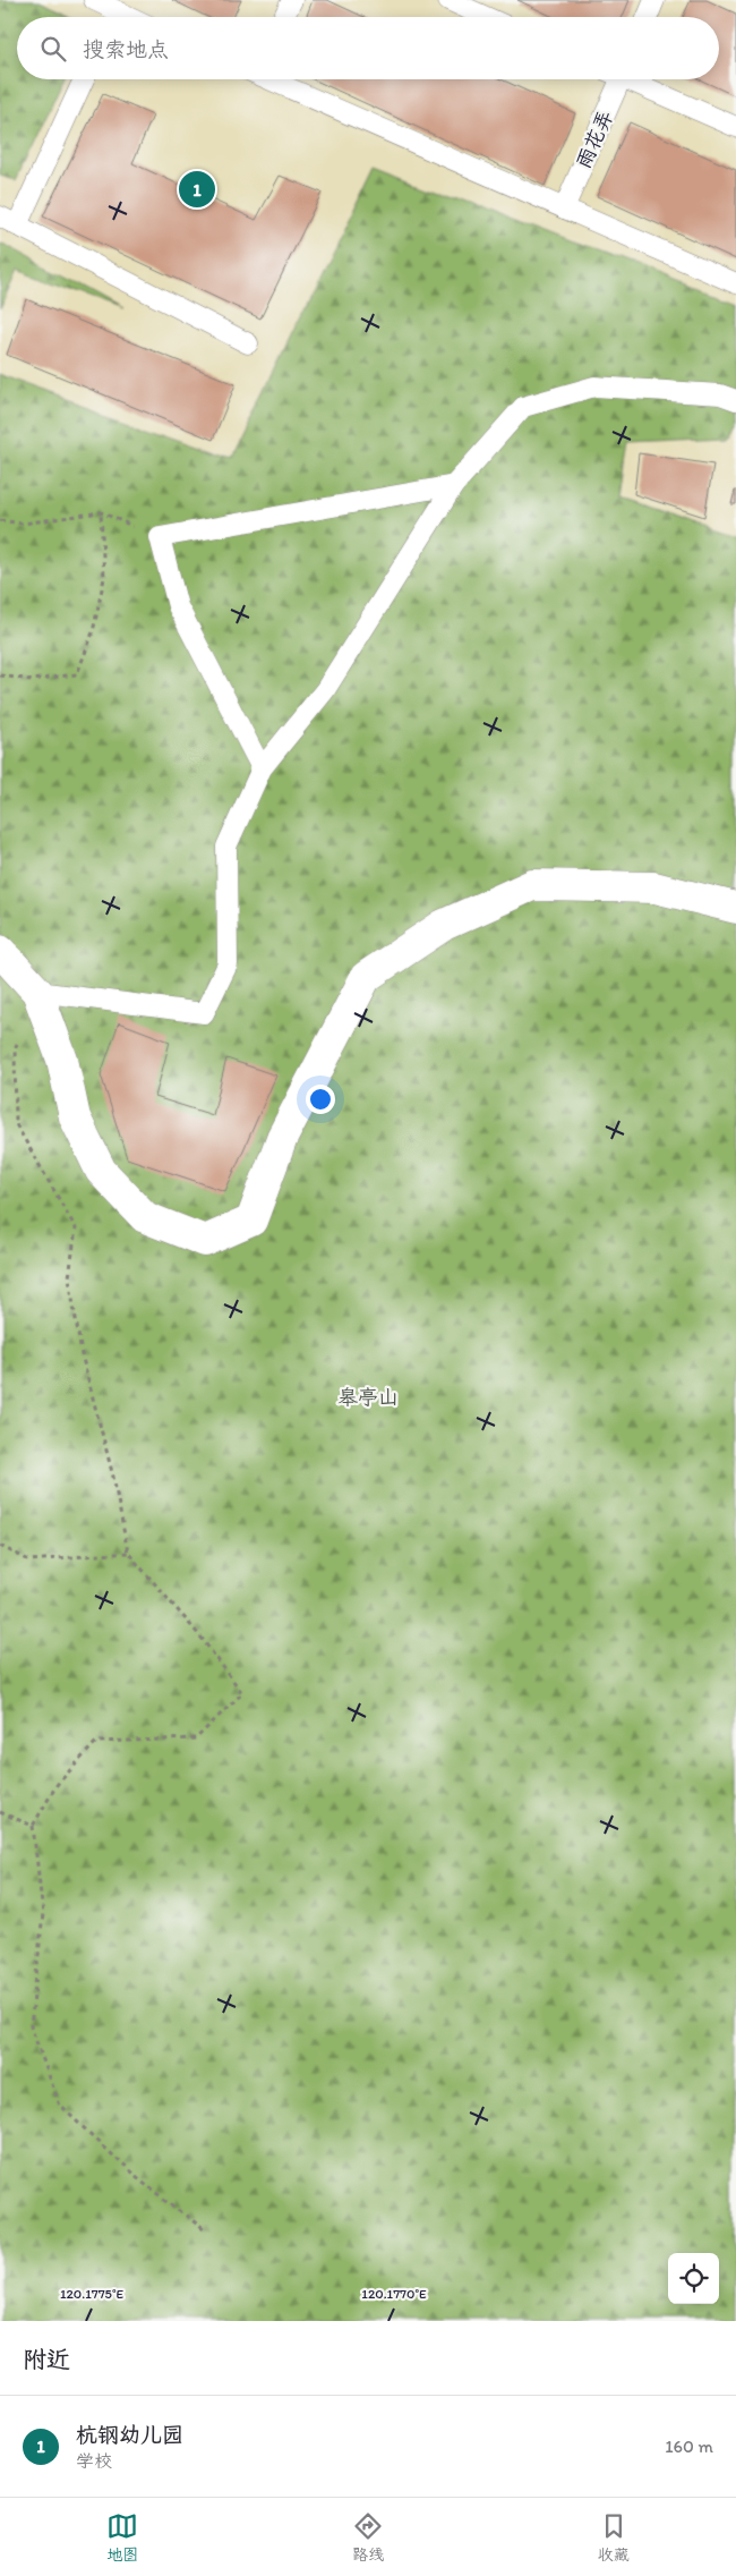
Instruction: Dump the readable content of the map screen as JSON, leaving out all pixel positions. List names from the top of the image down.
{
  "streets": {
    "lane": ["雨花弄"]
  },
  "parks": ["皋亭山"],
  "page": {
    "search": "搜索地点",
    "pins": "1",
    "heading": "附近",
    "list": [
      {
        "mark": "1",
        "name": "杭钢幼儿园",
        "note": "学校",
        "value": "160 m"
      }
    ],
    "nav": ["地图", "路线", "收藏"]
  },
  "coordinates": ["120.1775°E", "120.1770°E"]
}
